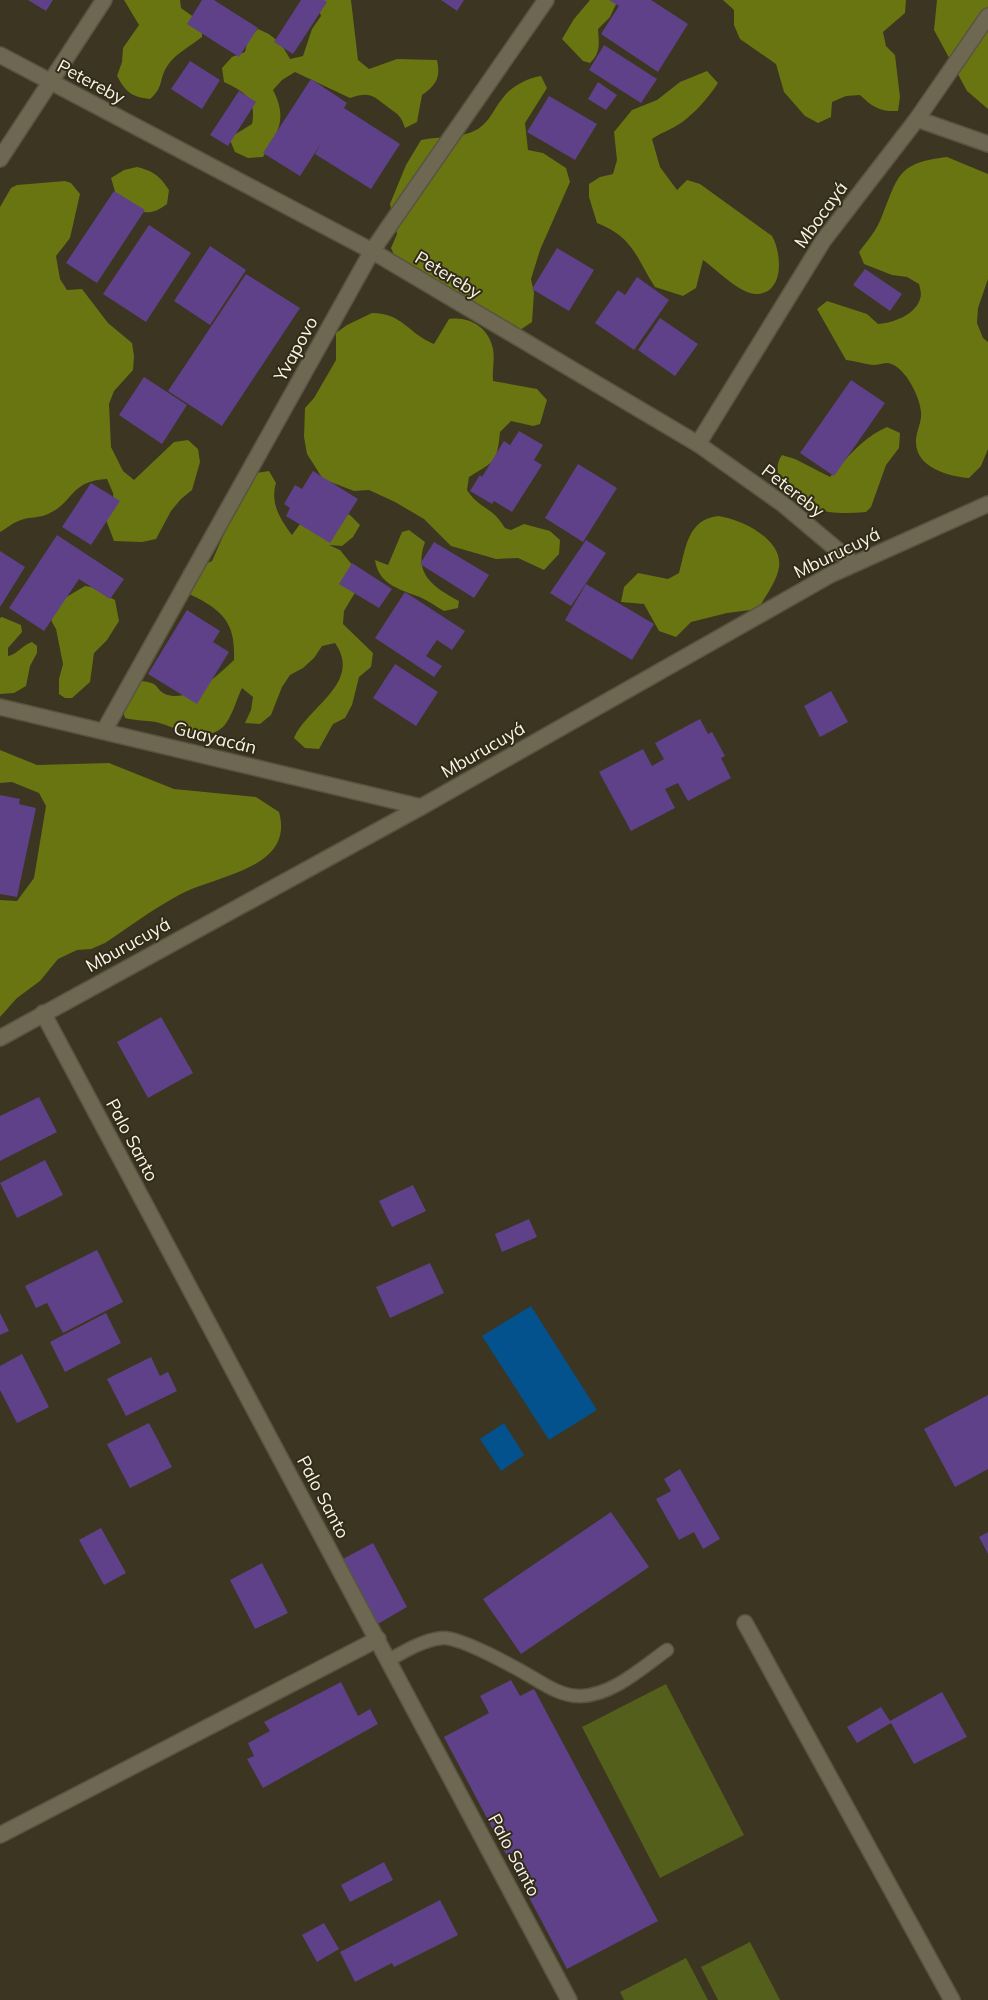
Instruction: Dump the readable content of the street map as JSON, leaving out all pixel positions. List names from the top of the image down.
{
  "streets": {
    "street": [
      "Petereby",
      "Mbocayá",
      "Yvapovo",
      "Mburucuyá",
      "Guayacán",
      "Palo Santo"
    ]
  },
  "crossings": [
    ["Petereby", "Mbocayá"],
    ["Petereby", "Yvapovo"],
    ["Petereby", "Mburucuyá"],
    ["Yvapovo", "Guayacán"],
    ["Mburucuyá", "Guayacán"],
    ["Mburucuyá", "Palo Santo"]
  ]
}
